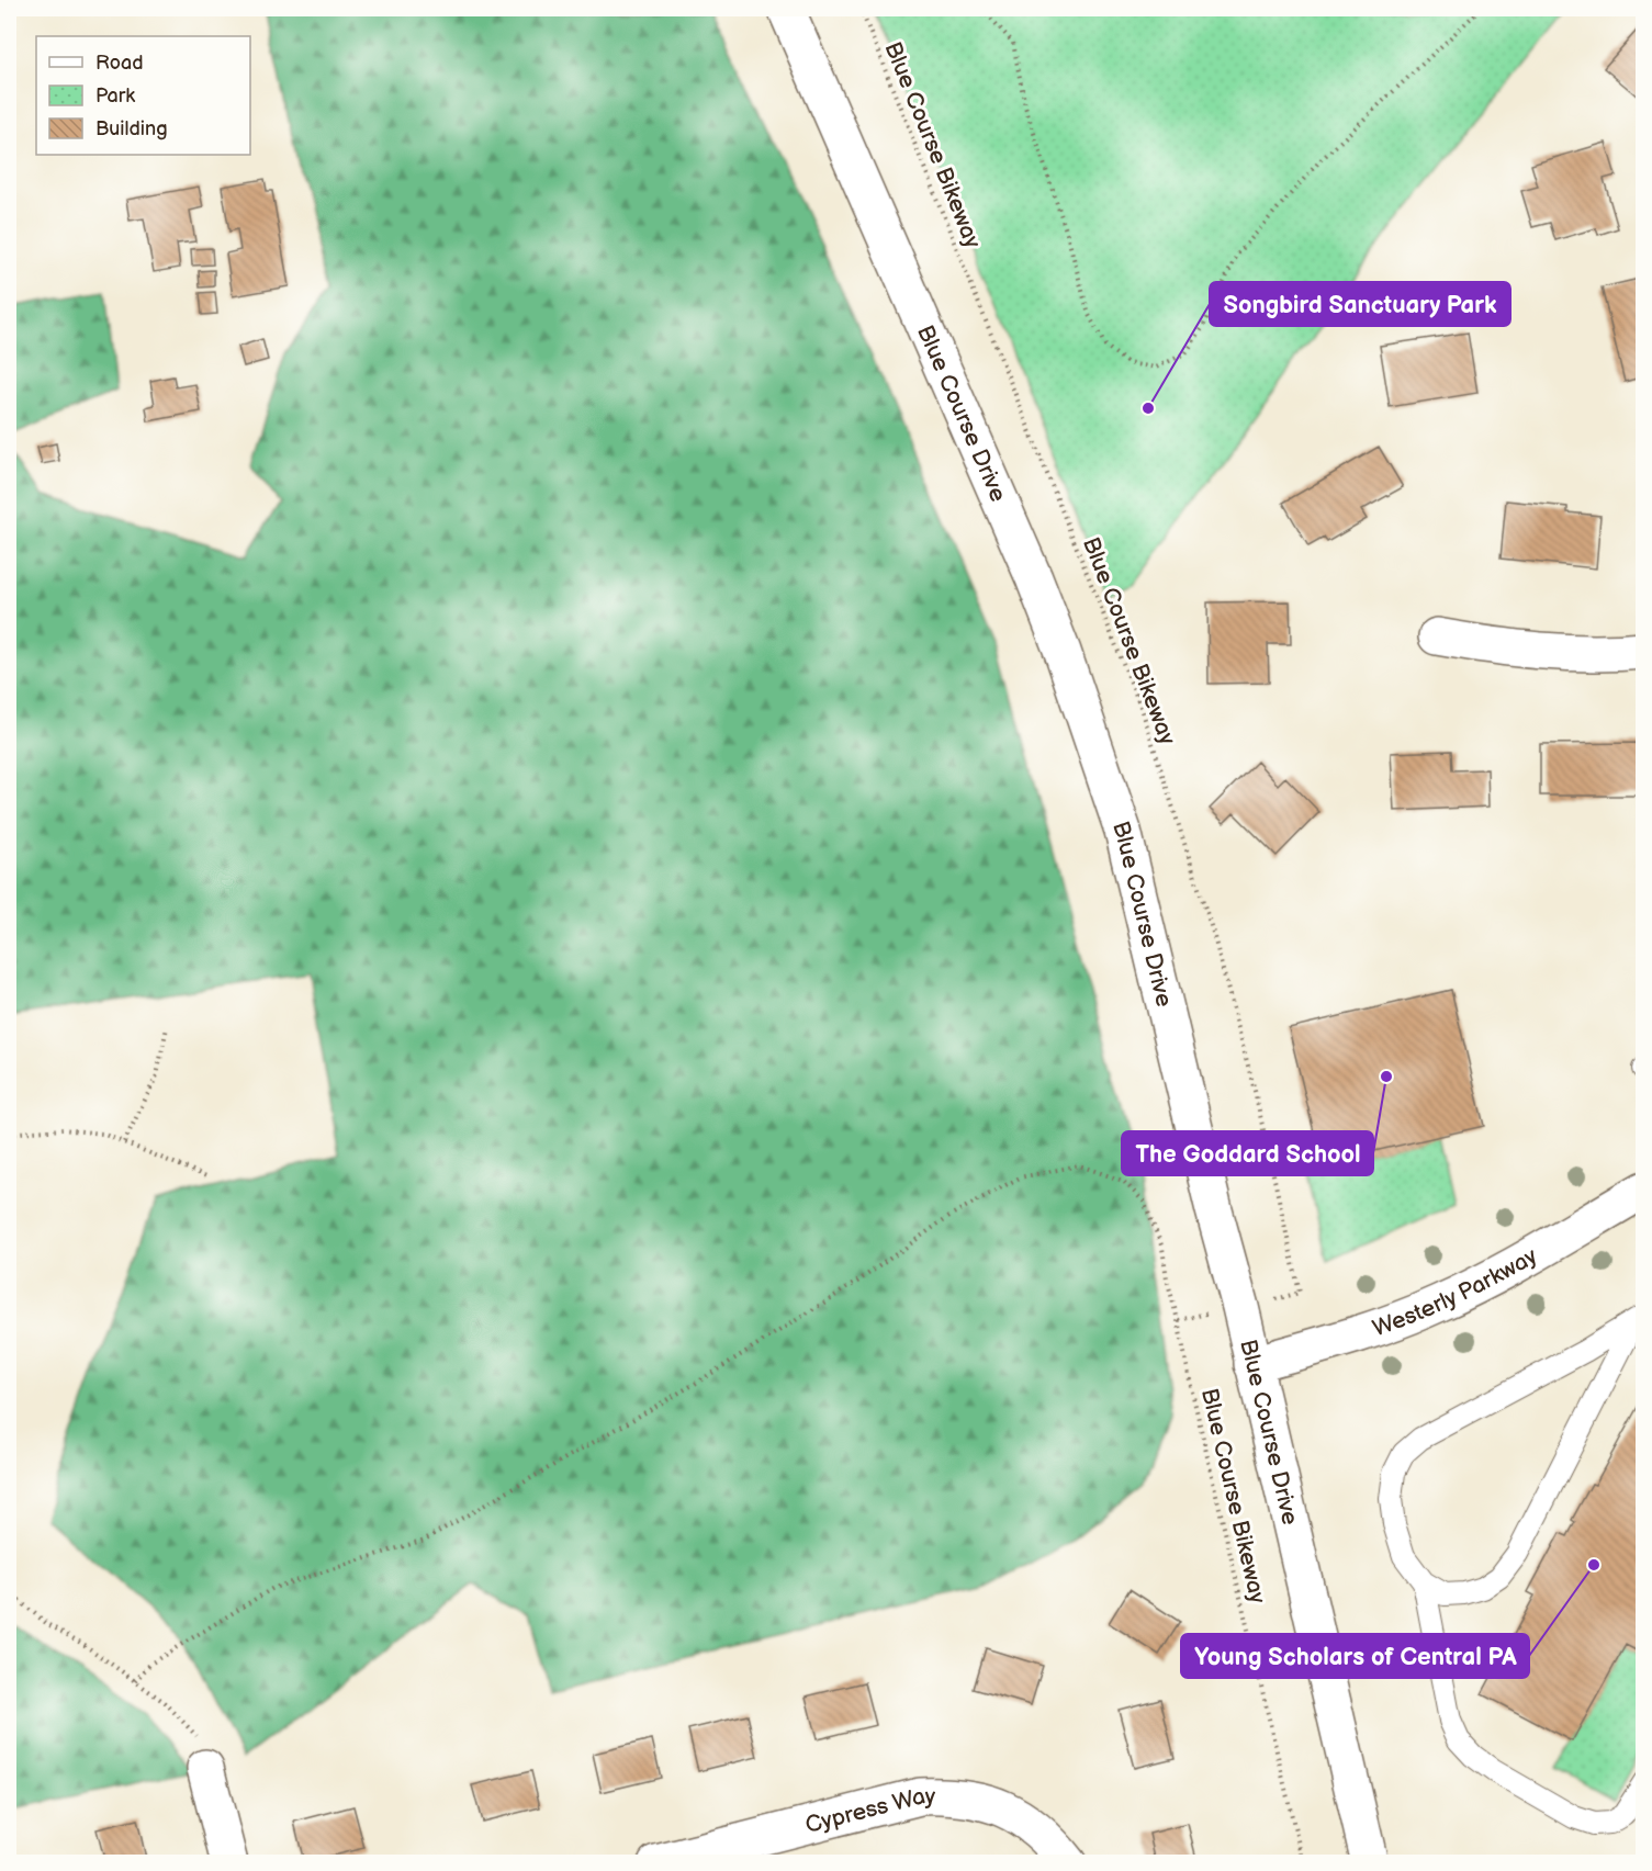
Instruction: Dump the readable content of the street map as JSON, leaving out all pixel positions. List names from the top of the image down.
{
  "streets": {
    "main road": ["Blue Course Drive", "Westerly Parkway", "Cypress Way"],
    "path": ["Blue Course Bikeway"]
  },
  "crossings": [
    ["Blue Course Drive", "Westerly Parkway"]
  ],
  "places": ["Songbird Sanctuary Park", "The Goddard School", "Young Scholars of Central PA"],
  "legend": ["Road", "Park", "Building"]
}
